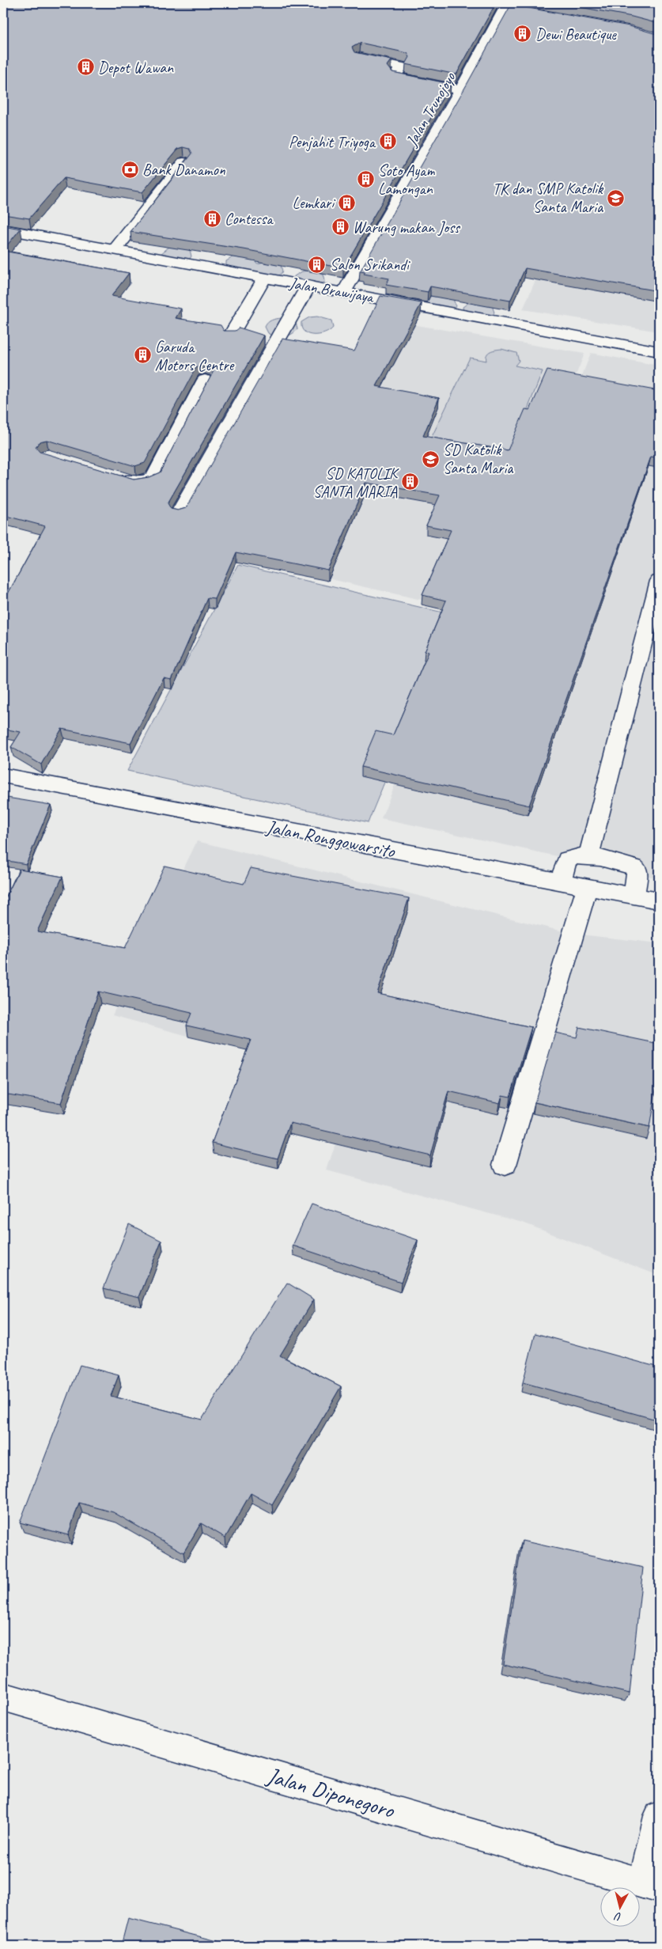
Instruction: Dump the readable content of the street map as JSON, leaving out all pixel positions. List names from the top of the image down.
{
  "streets": {
    "main road": [
      "Jalan Trunojoyo",
      "Jalan Brawijaya",
      "Jalan Ronggowarsito",
      "Jalan Diponegoro"
    ]
  },
  "crossings": [
    ["Jalan Trunojoyo", "Jalan Brawijaya"]
  ],
  "places": {
    "building": [
      "Dewi Beautique",
      "Depot Wawan",
      "Penjahit Triyoga",
      "Soto Ayam Lamongan",
      "Lemkari",
      "Contessa",
      "Warung makan Joss",
      "Salon Srikandi",
      "Garuda Motors Centre",
      "SD KATOLIK SANTA MARIA"
    ],
    "bank": ["Bank Danamon"],
    "school or university": ["TK dan SMP Katolik Santa Maria", "SD Katolik Santa Maria"]
  },
  "north": "bottom"
}
